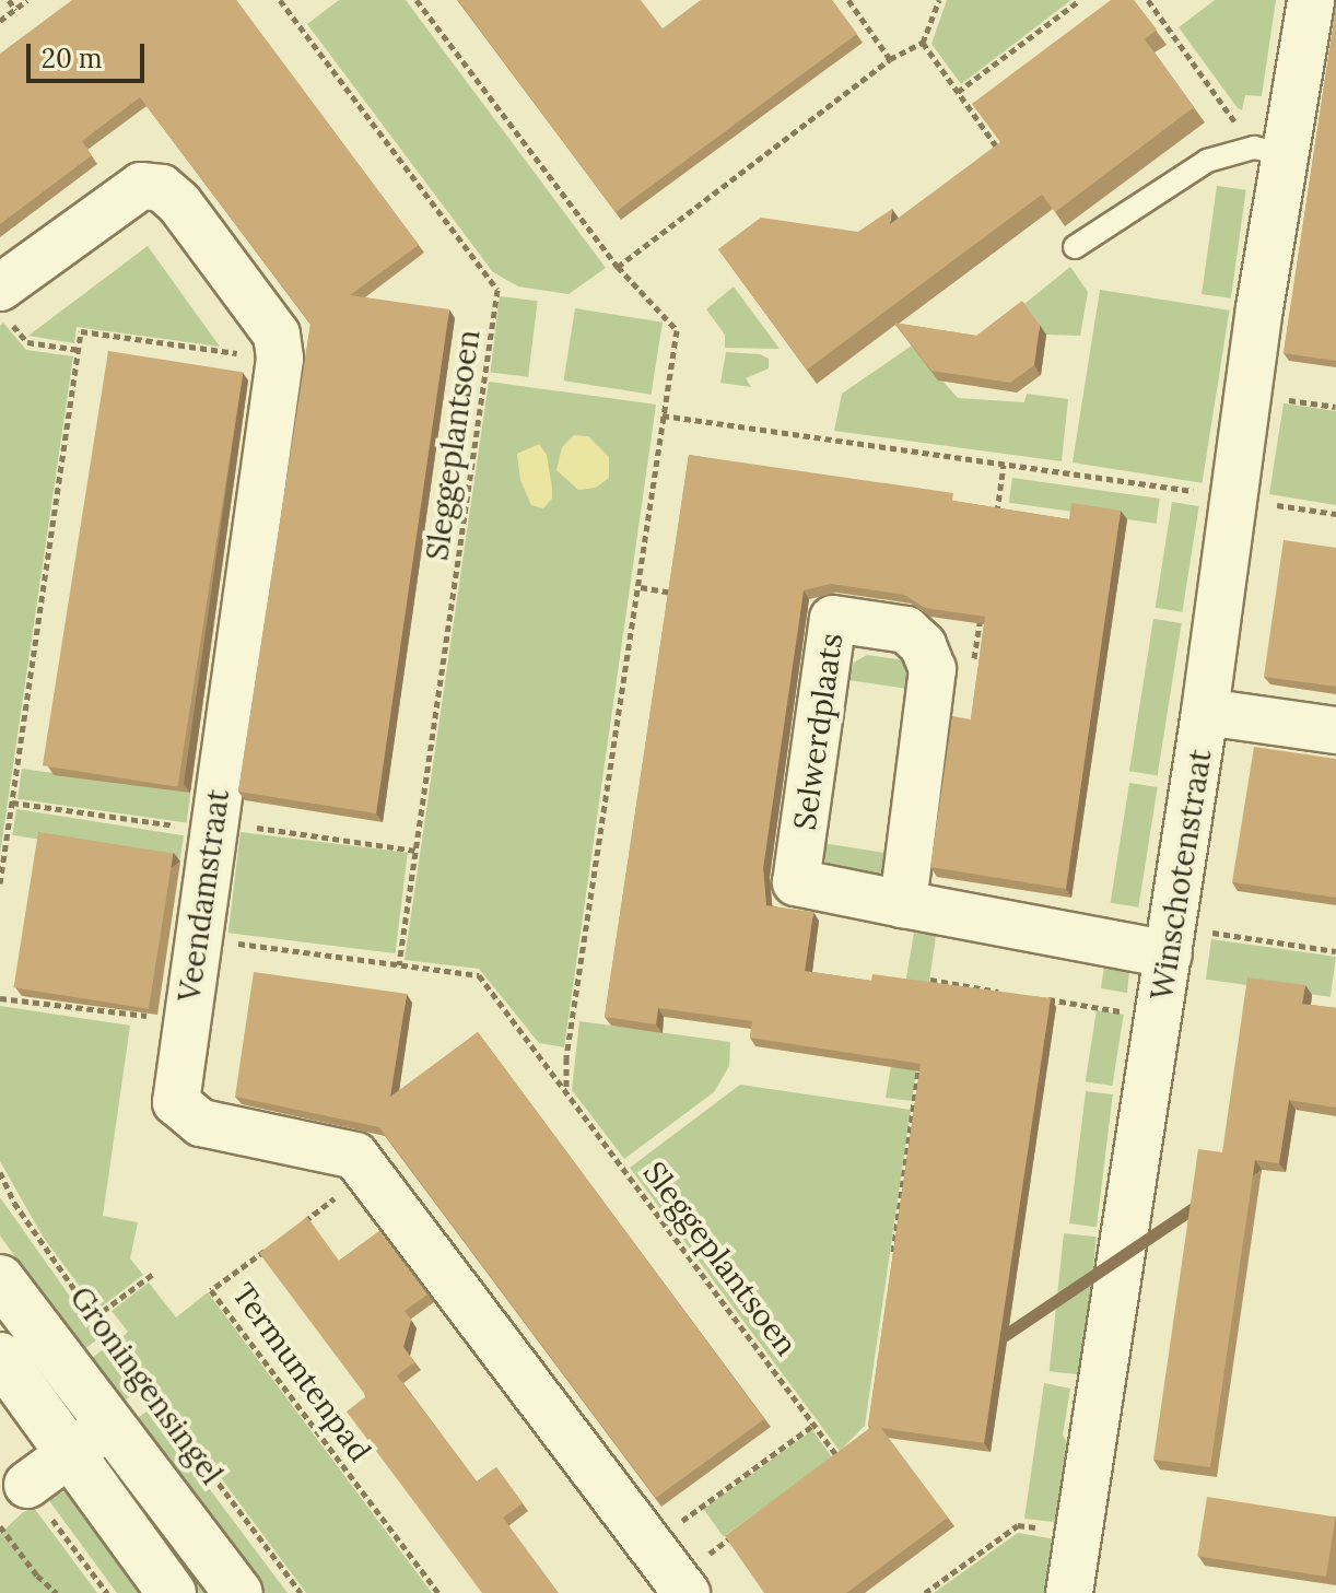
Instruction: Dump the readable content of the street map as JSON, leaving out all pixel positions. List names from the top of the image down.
{
  "streets": {
    "street": [
      "Selwerdplaats",
      "Winschotenstraat",
      "Veendamstraat",
      "Groningensingel"
    ],
    "path": ["Sleggeplantsoen", "Termuntenpad"]
  },
  "crossings": [
    ["Sleggeplantsoen", "Veendamstraat"],
    ["Selwerdplaats", "Winschotenstraat"]
  ],
  "scale_bar": "20 m"
}
